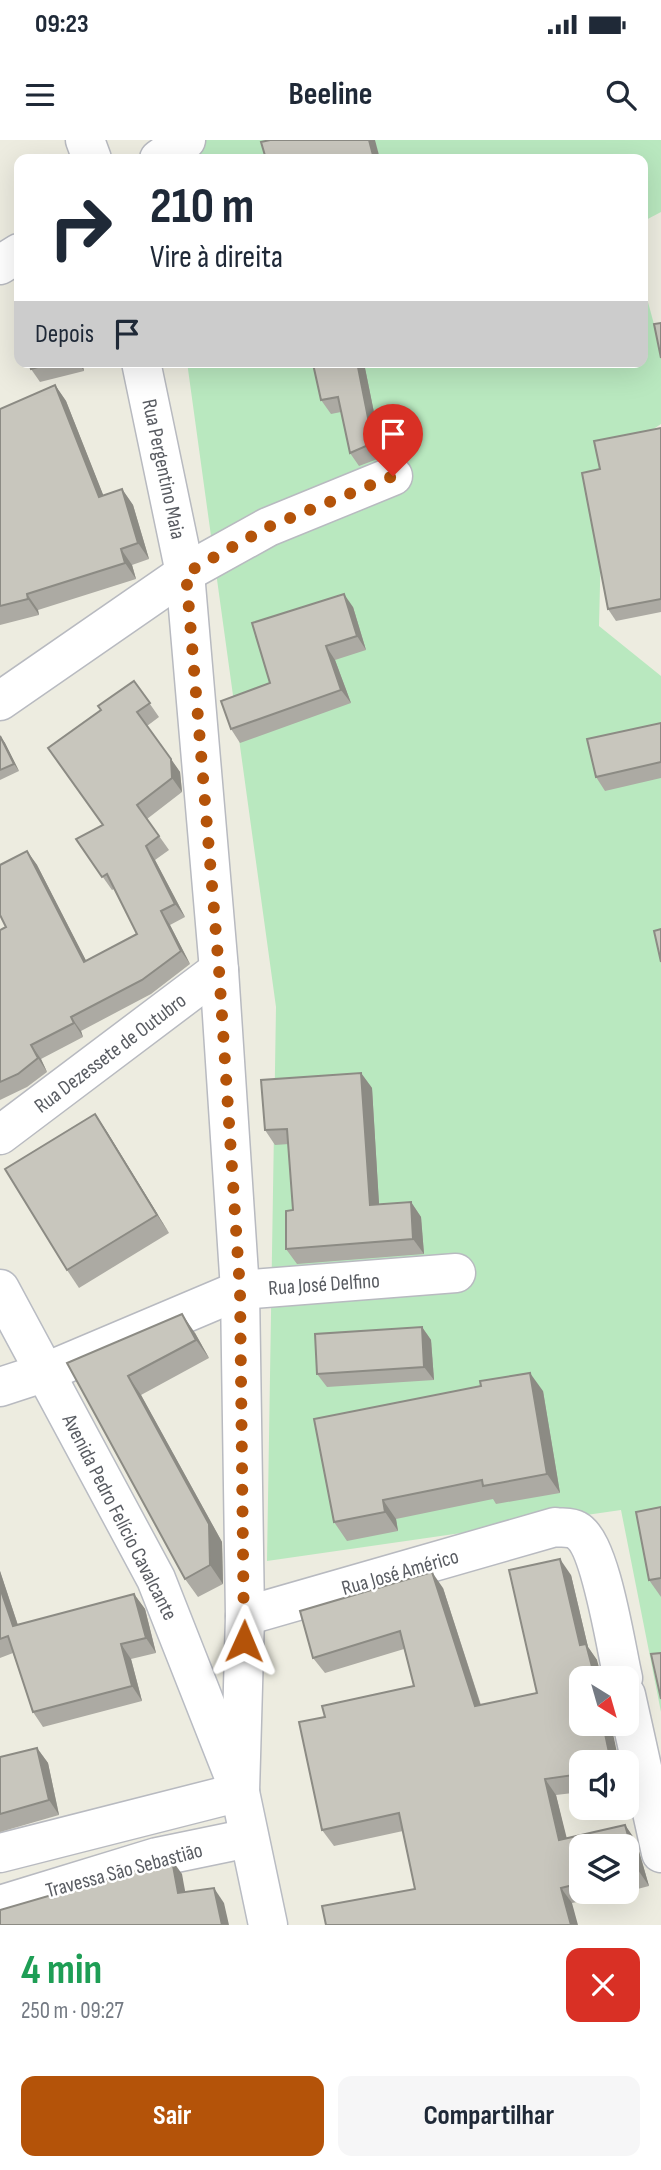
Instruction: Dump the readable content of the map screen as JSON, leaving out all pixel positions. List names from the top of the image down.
{
  "streets": {
    "street": [
      "Rua Pergentino Maia",
      "Rua Dezessete de Outubro",
      "Rua José Delfino",
      "Avenida Pedro Felício Cavalcante",
      "Rua José Américo",
      "Travessa São Sebastião"
    ]
  },
  "crossings": [
    ["Rua Pergentino Maia", "Rua Dezessete de Outubro"],
    ["Rua Pergentino Maia", "Rua José Delfino"],
    ["Rua Pergentino Maia", "Avenida Pedro Felício Cavalcante"],
    ["Rua Pergentino Maia", "Rua José Américo"],
    ["Rua José Delfino", "Avenida Pedro Felício Cavalcante"]
  ],
  "north": "bottom right",
  "page": {
    "status": "09:23",
    "header": "Beeline",
    "turn": ["210 m", "Vire à direita"],
    "then": "Depois",
    "heading": ["4 min", "250 m · 09:27"],
    "buttons": ["Sair", "Compartilhar"]
  }
}
